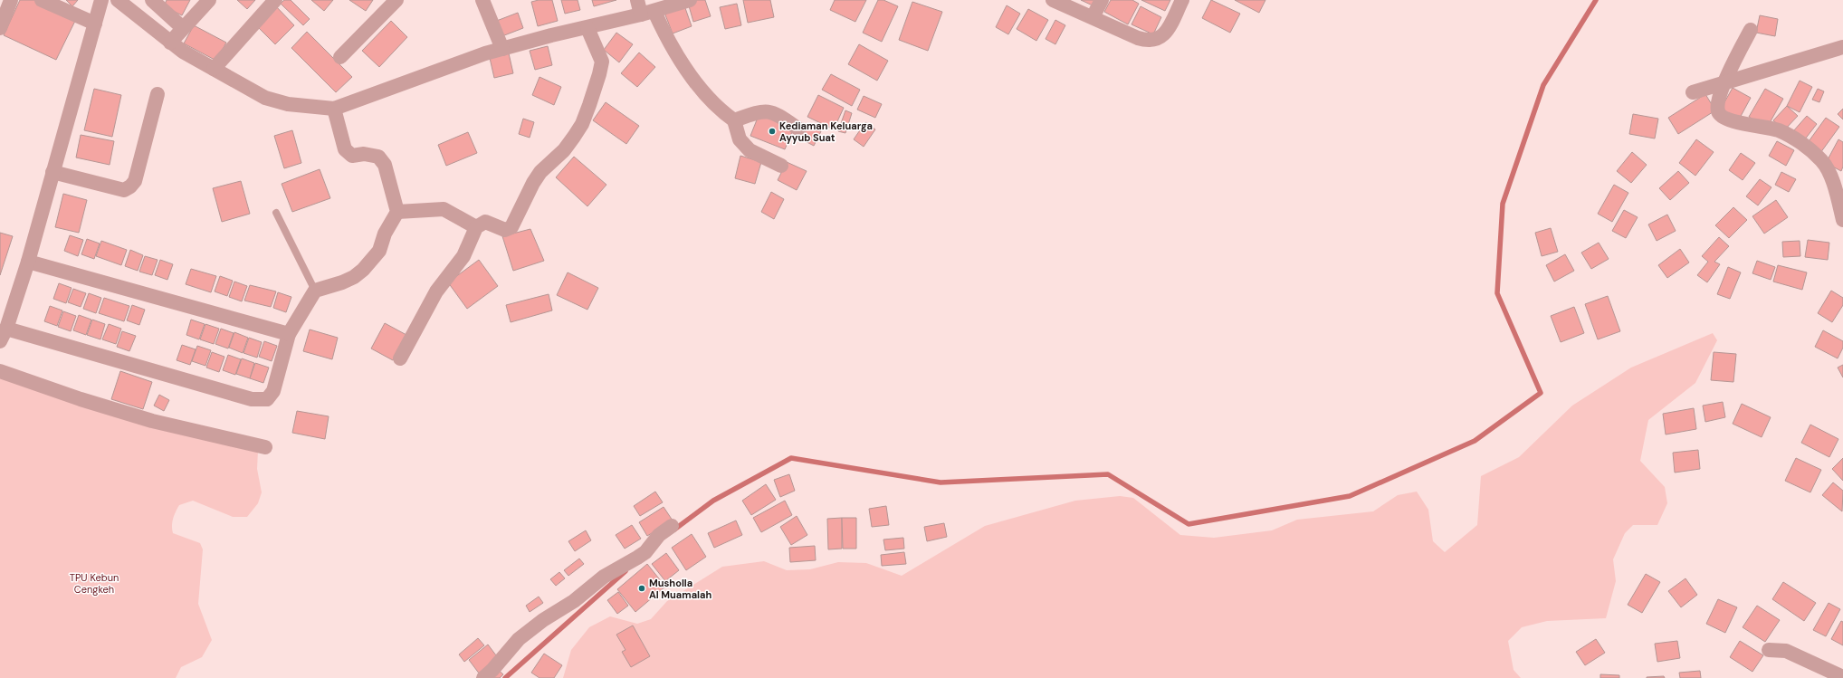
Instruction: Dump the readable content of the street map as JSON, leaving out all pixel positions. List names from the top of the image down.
{
  "parks": ["TPU Kebun Cengkeh"],
  "places": ["Kediaman Keluarga Ayyub Suat", "Musholla Al Muamalah"]
}
